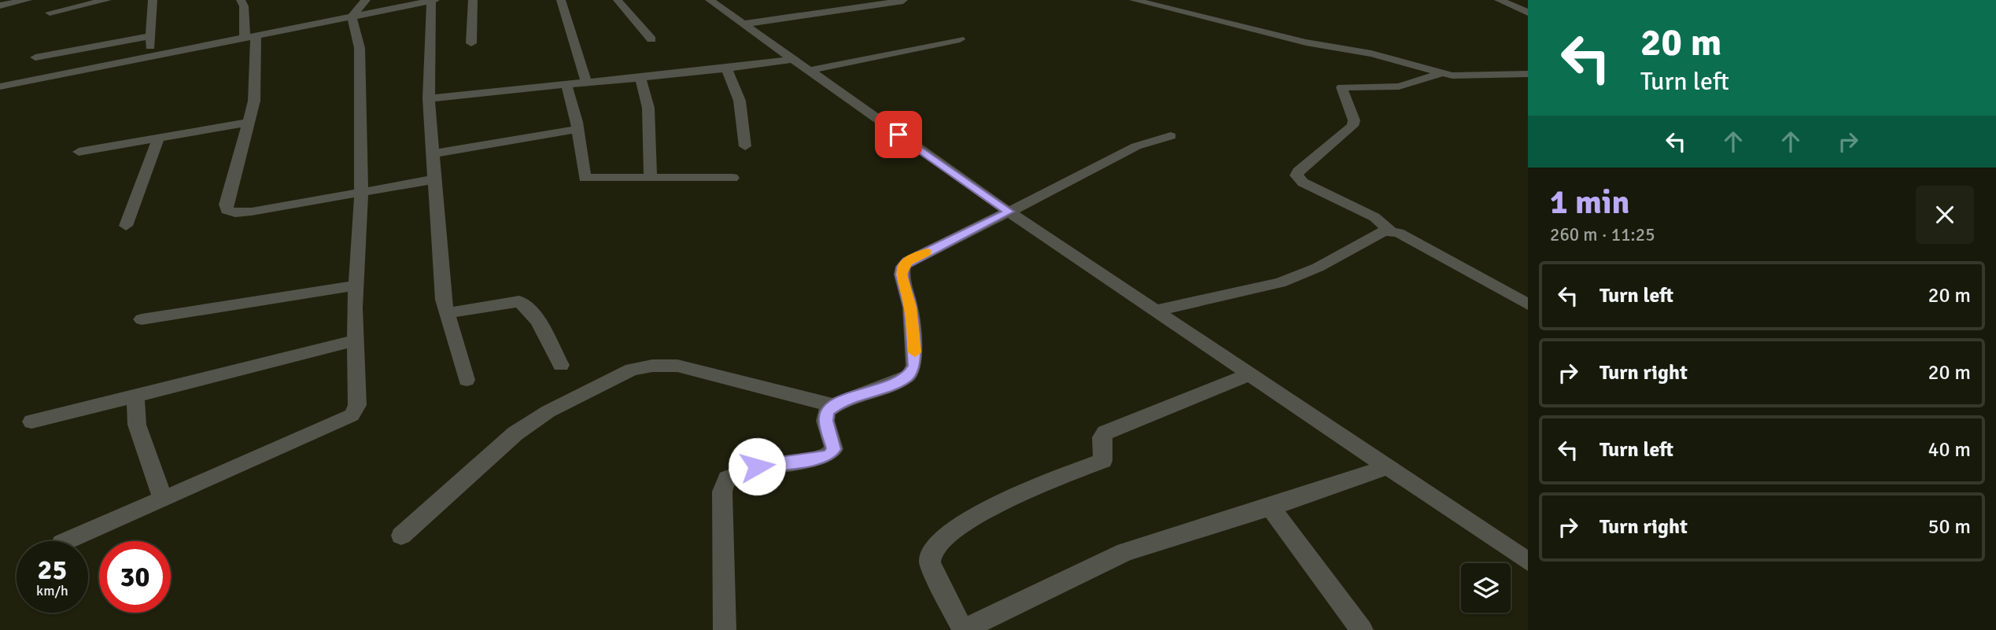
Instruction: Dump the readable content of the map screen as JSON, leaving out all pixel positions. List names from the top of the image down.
{
  "page": {
    "turn": ["20 m", "Turn left"],
    "heading": ["1 min", "260 m · 11:25"],
    "list": [
      {
        "name": "Turn left",
        "value": "20 m"
      },
      {
        "name": "Turn right",
        "value": "20 m"
      },
      {
        "name": "Turn left",
        "value": "40 m"
      },
      {
        "name": "Turn right",
        "value": "50 m"
      }
    ],
    "speed": "25 km/h",
    "limit": "30"
  }
}
